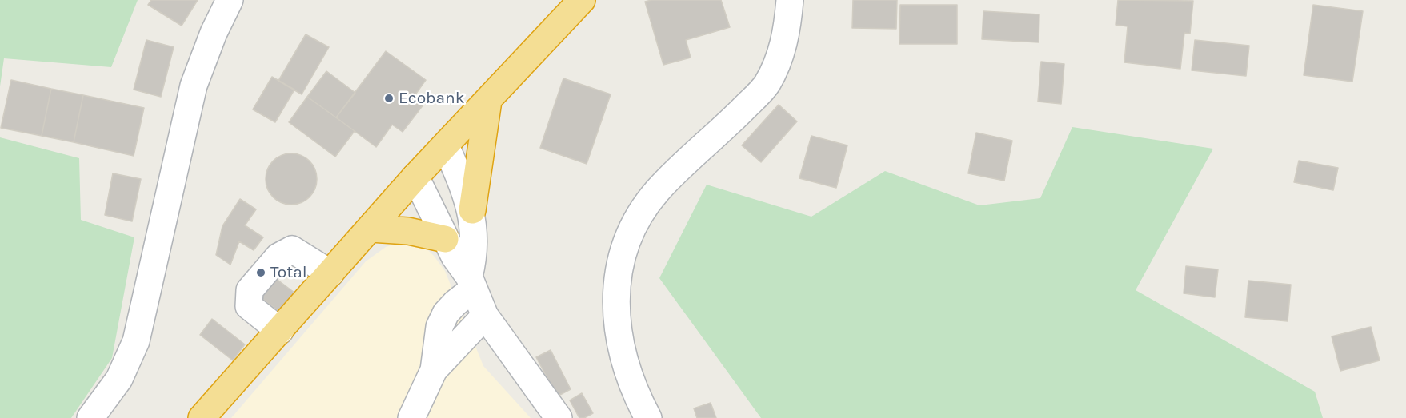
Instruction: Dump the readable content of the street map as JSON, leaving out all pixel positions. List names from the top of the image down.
{
  "places": ["Ecobank", "Total"]
}
